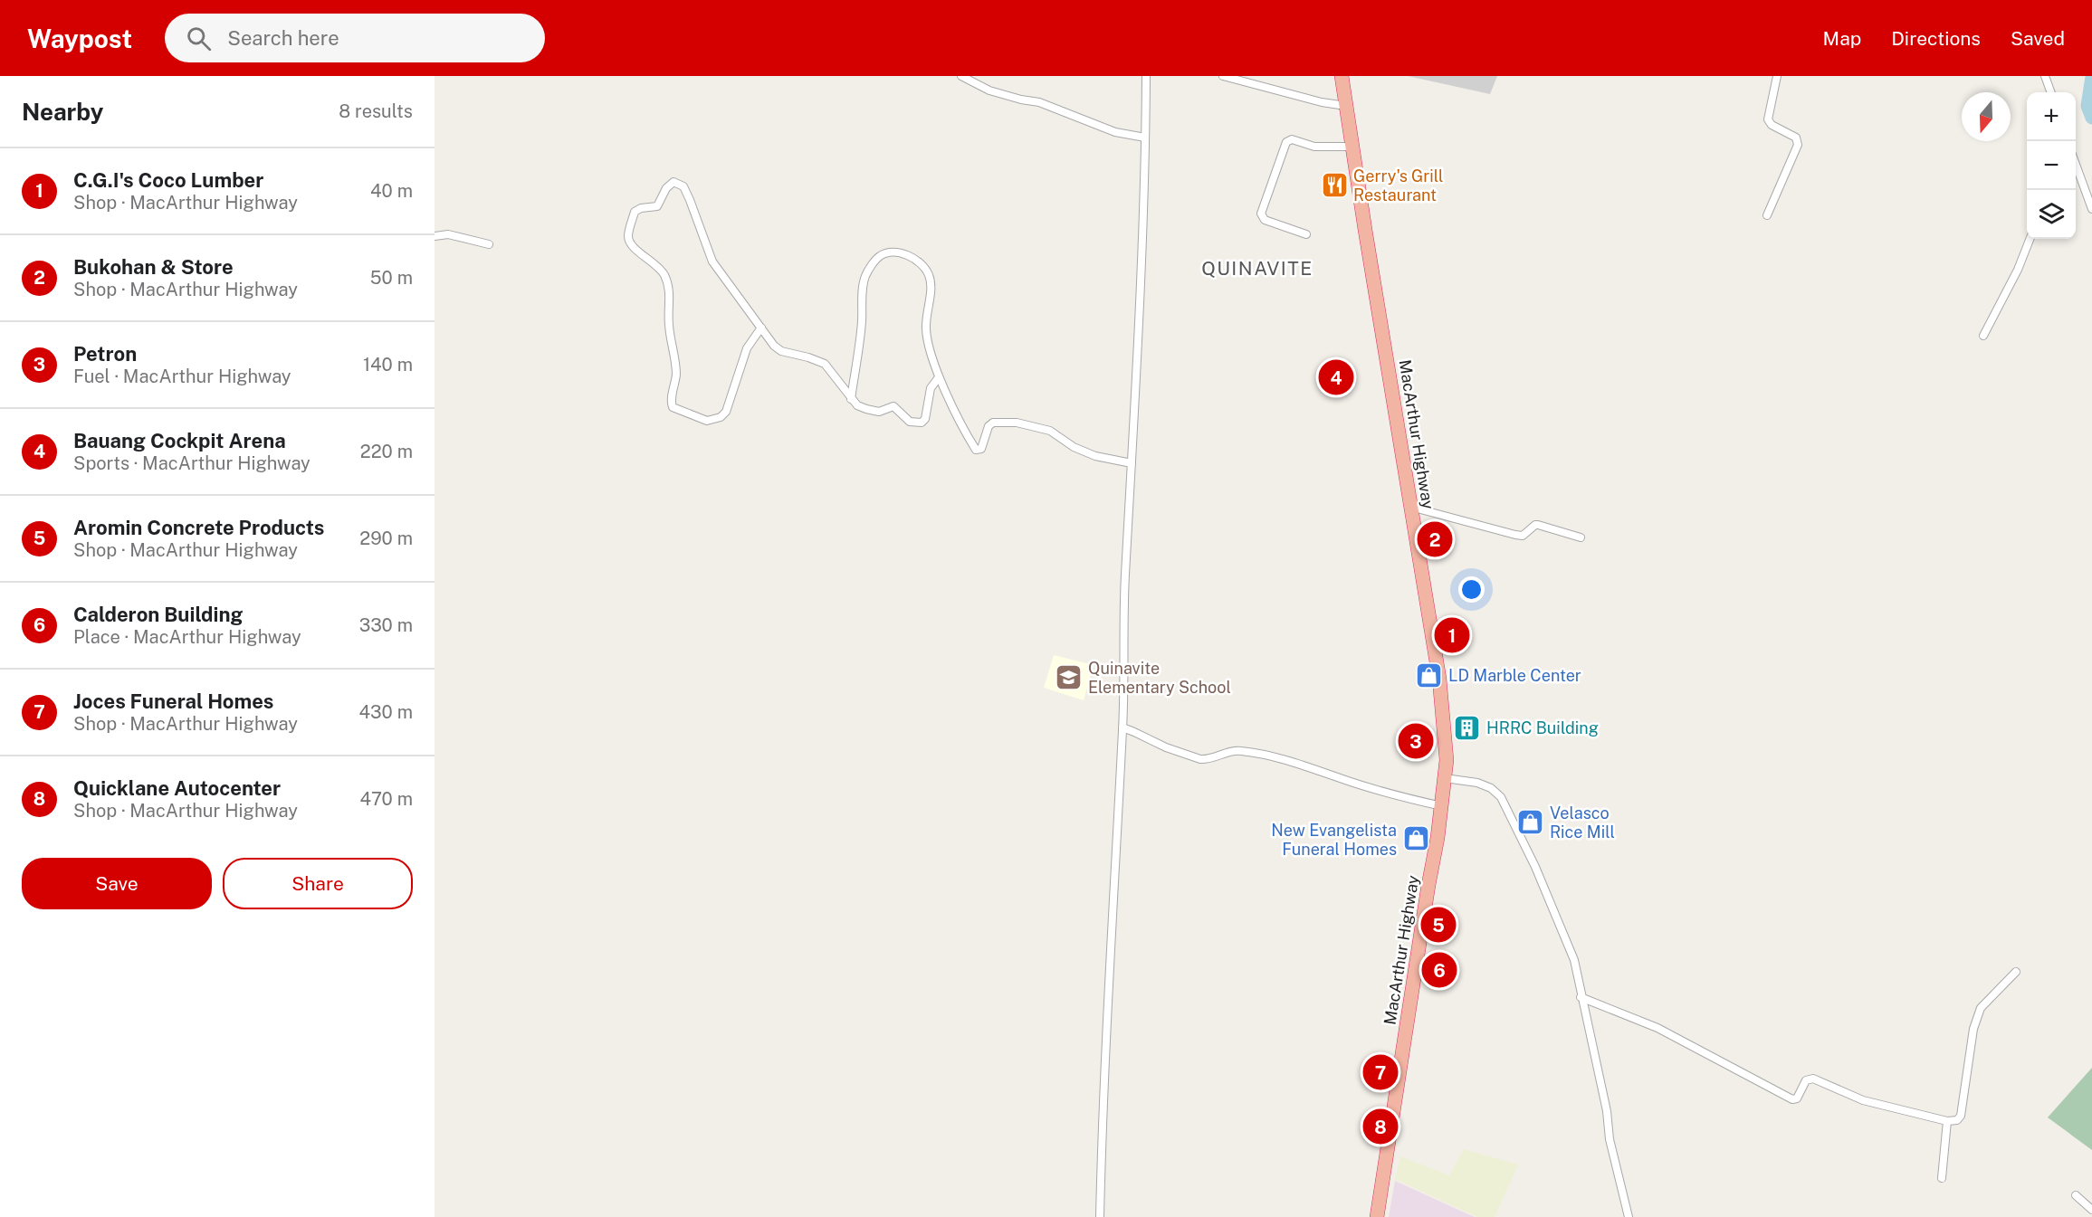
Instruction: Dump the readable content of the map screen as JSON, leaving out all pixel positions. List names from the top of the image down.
{
  "streets": {
    "highway": ["MacArthur Highway"]
  },
  "districts": ["QUINAVITE"],
  "places": {
    "restaurant": ["Gerry's Grill Restaurant"],
    "shop": ["LD Marble Center", "Velasco Rice Mill", "New Evangelista Funeral Homes"],
    "school or university": ["Quinavite Elementary School"],
    "building": ["HRRC Building"]
  },
  "north": "bottom",
  "page": {
    "header": "Waypost",
    "search": "Search here",
    "nav": ["Map", "Directions", "Saved"],
    "heading": ["Nearby", "8 results"],
    "map_buttons": ["+", "−"],
    "list": [
      {
        "mark": "1",
        "name": "C.G.I's Coco Lumber",
        "note": "Shop · MacArthur Highway",
        "value": "40 m"
      },
      {
        "mark": "2",
        "name": "Bukohan & Store",
        "note": "Shop · MacArthur Highway",
        "value": "50 m"
      },
      {
        "mark": "3",
        "name": "Petron",
        "note": "Fuel · MacArthur Highway",
        "value": "140 m"
      },
      {
        "mark": "4",
        "name": "Bauang Cockpit Arena",
        "note": "Sports · MacArthur Highway",
        "value": "220 m"
      },
      {
        "mark": "5",
        "name": "Aromin Concrete Products",
        "note": "Shop · MacArthur Highway",
        "value": "290 m"
      },
      {
        "mark": "6",
        "name": "Calderon Building",
        "note": "Place · MacArthur Highway",
        "value": "330 m"
      },
      {
        "mark": "7",
        "name": "Joces Funeral Homes",
        "note": "Shop · MacArthur Highway",
        "value": "430 m"
      },
      {
        "mark": "8",
        "name": "Quicklane Autocenter",
        "note": "Shop · MacArthur Highway",
        "value": "470 m"
      }
    ],
    "pins": [
      "4",
      "2",
      "1",
      "3",
      "5",
      "6",
      "7",
      "8"
    ],
    "buttons": ["Save", "Share"]
  }
}
